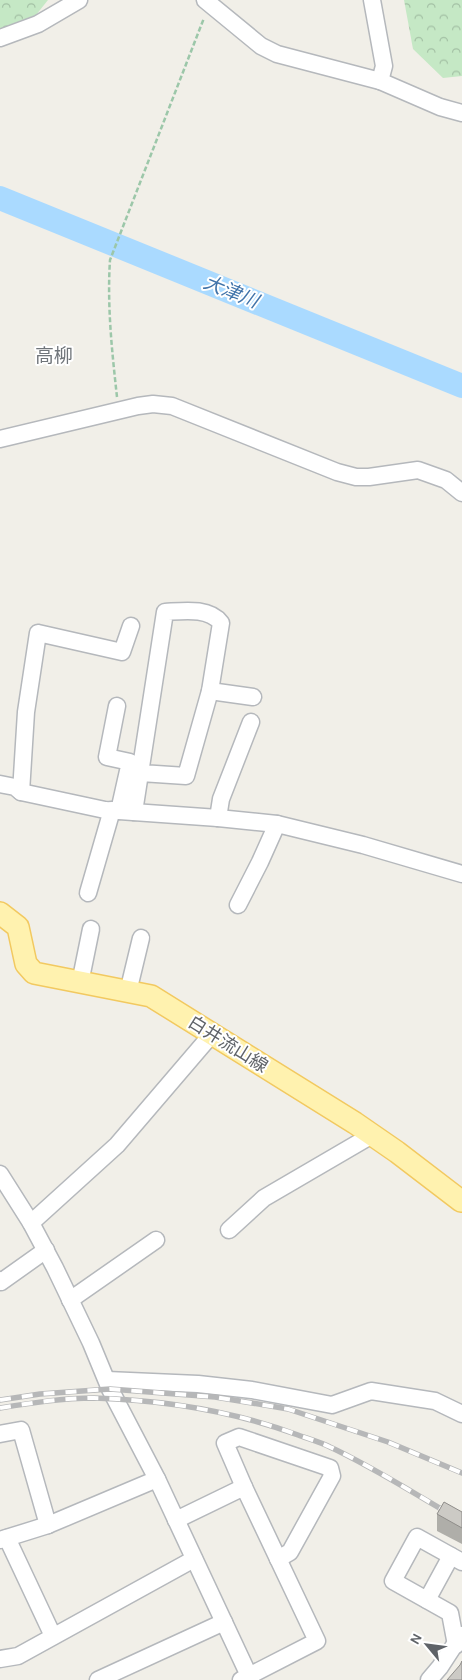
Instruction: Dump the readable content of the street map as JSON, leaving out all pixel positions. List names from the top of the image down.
{
  "streets": {
    "main road": ["白井流山線"]
  },
  "districts": ["高柳"],
  "water": ["大津川"],
  "north": "top left"
}
